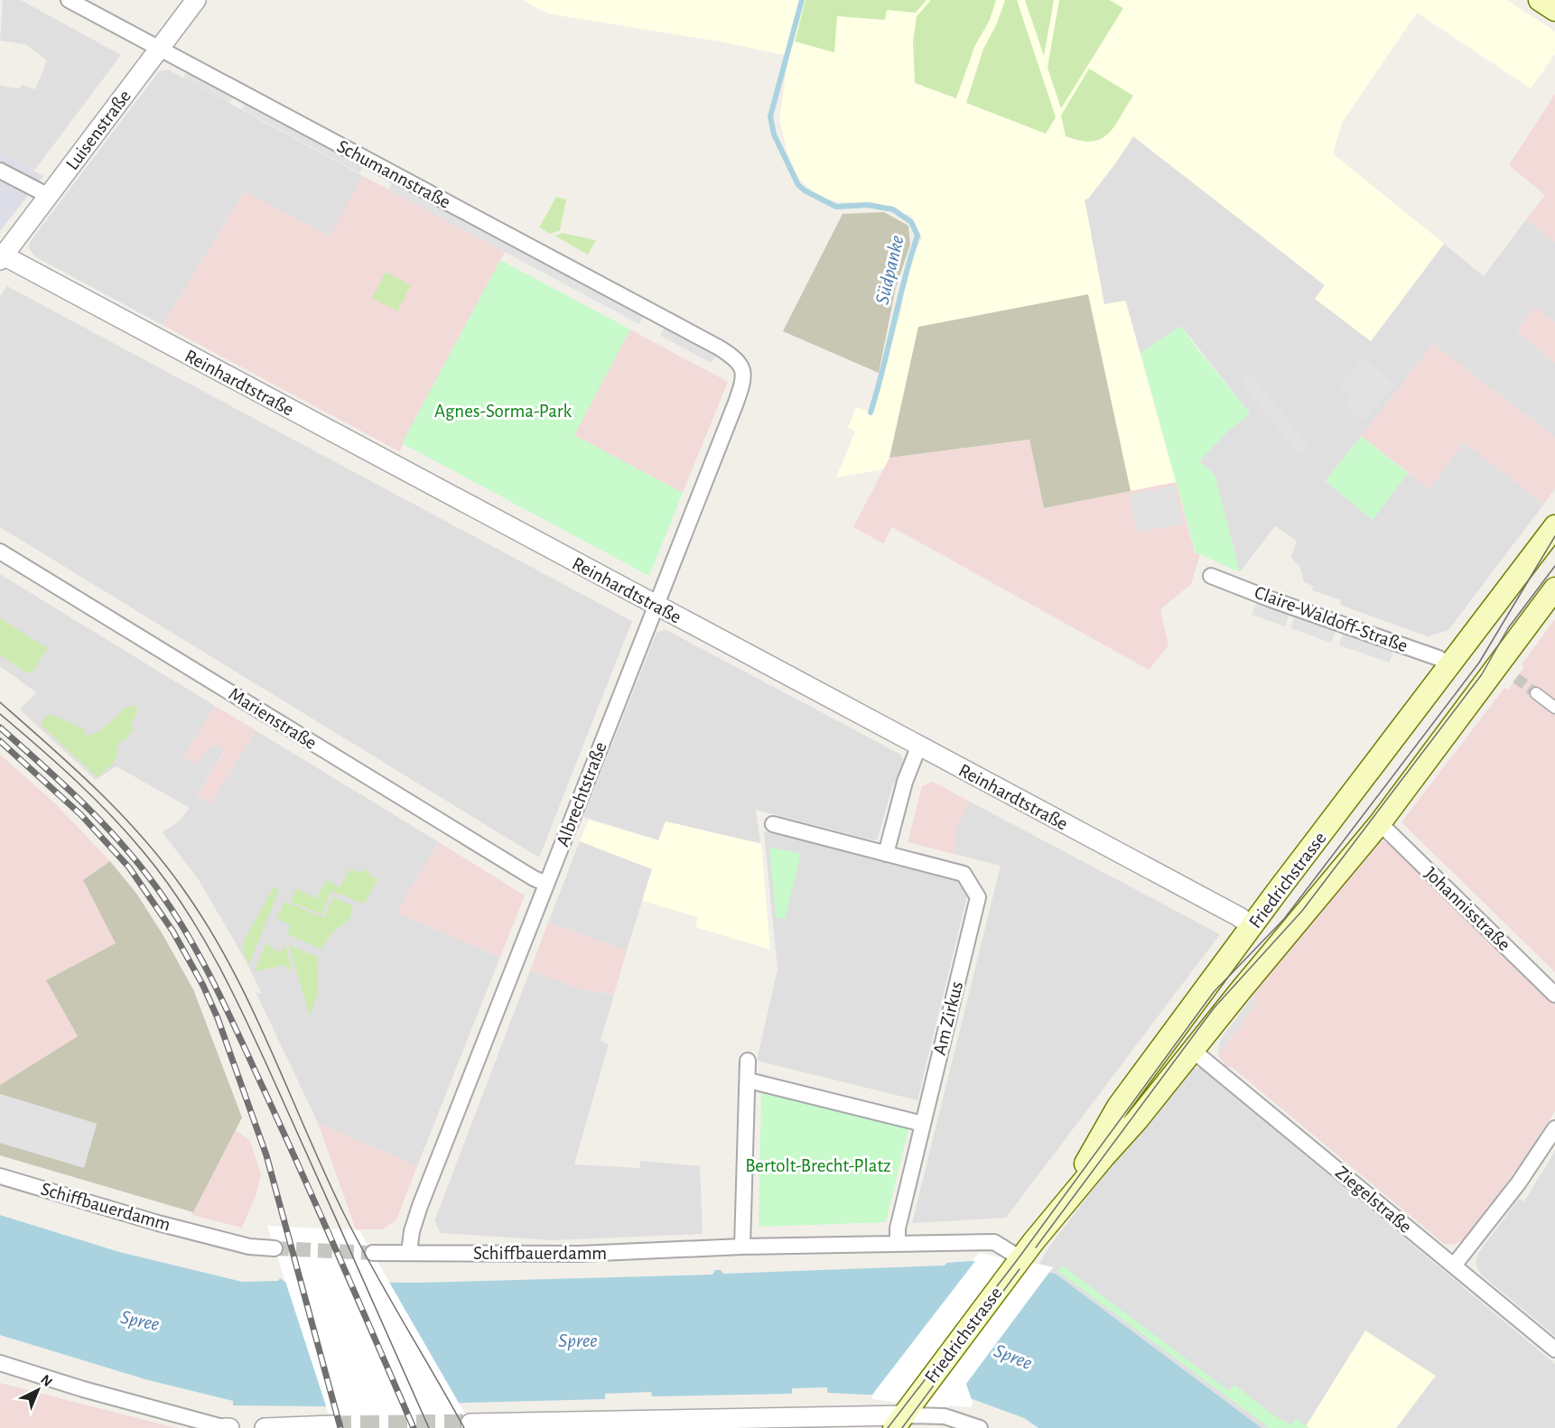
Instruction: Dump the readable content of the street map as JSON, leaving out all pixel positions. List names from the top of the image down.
{
  "streets": {
    "main road": ["Friedrichstrasse"],
    "street": [
      "Luisenstraße",
      "Schumannstraße",
      "Reinhardtstraße",
      "Claire-Waldoff-Straße",
      "Marienstraße",
      "Albrechtstraße",
      "Johannisstraße",
      "Am Zirkus",
      "Ziegelstraße",
      "Schiffbauerdamm"
    ]
  },
  "crossings": [
    ["Luisenstraße", "Schumannstraße"],
    ["Luisenstraße", "Reinhardtstraße"],
    ["Schumannstraße", "Albrechtstraße"],
    ["Reinhardtstraße", "Albrechtstraße"],
    ["Reinhardtstraße", "Friedrichstrasse"],
    ["Claire-Waldoff-Straße", "Friedrichstrasse"],
    ["Marienstraße", "Albrechtstraße"],
    ["Albrechtstraße", "Schiffbauerdamm"],
    ["Friedrichstrasse", "Johannisstraße"],
    ["Friedrichstrasse", "Ziegelstraße"],
    ["Friedrichstrasse", "Schiffbauerdamm"],
    ["Am Zirkus", "Schiffbauerdamm"]
  ],
  "water": ["Südpanke", "Spree"],
  "parks": ["Agnes-Sorma-Park", "Bertolt-Brecht-Platz"],
  "north": "top right"
}
